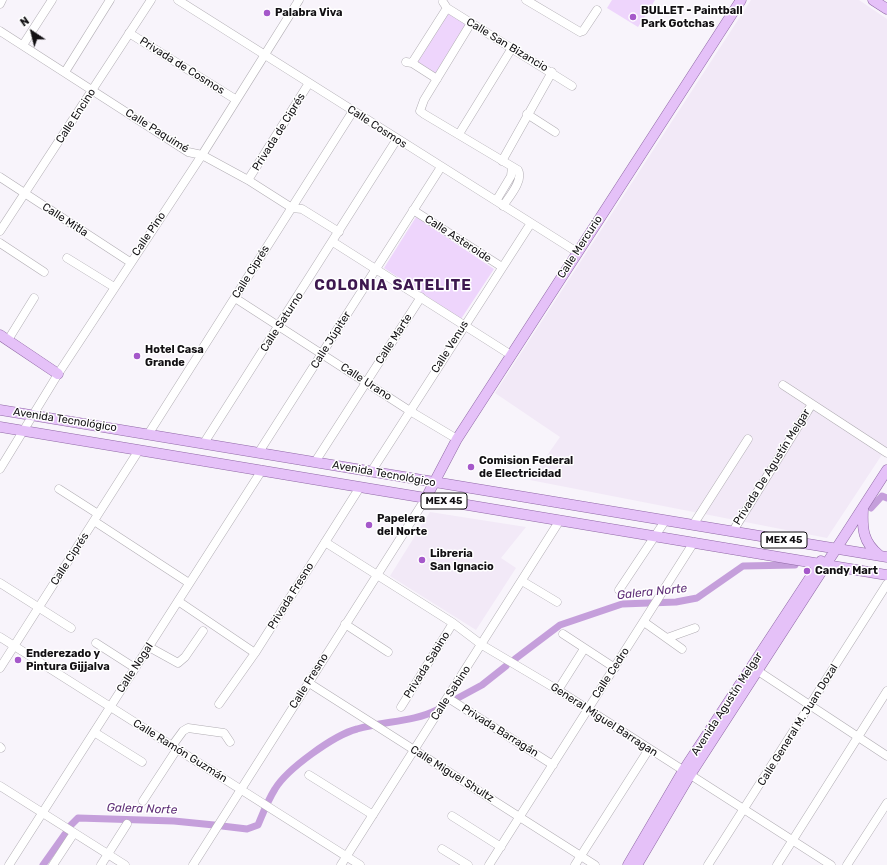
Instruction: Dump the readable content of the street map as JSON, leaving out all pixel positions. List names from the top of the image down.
{
  "streets": {
    "main road": [
      "Calle Mercurio",
      "Avenida Tecnológico",
      "MEX 45",
      "Avenida Agustín Melgar"
    ],
    "street": [
      "Calle San Bizancio",
      "Privada de Cosmos",
      "Calle Encino",
      "Calle Cosmos",
      "Calle Paquimé",
      "Privada de Ciprés",
      "Calle Mitla",
      "Calle Pino",
      "Calle Asteroide",
      "Calle Ciprés",
      "Calle Saturno",
      "Calle Marte",
      "Calle Júpiter",
      "Calle Venus",
      "Calle Urano",
      "Privada De Agustín Melgar",
      "Privada Fresno",
      "Privada Sabino",
      "Calle Nogal",
      "Calle Cedro",
      "Calle Fresno",
      "Calle Sabino",
      "General Miguel Barragan",
      "Calle General M. Juan Dozal",
      "Privada Barragán",
      "Calle Ramón Guzmán",
      "Calle Miguel Shultz"
    ]
  },
  "crossings": [
    ["Privada de Cosmos", "Calle Encino"],
    ["Privada de Cosmos", "Calle Pino"],
    ["Calle Encino", "Calle Paquimé"],
    ["Calle Encino", "Calle Mitla"],
    ["Calle Cosmos", "Privada de Ciprés"],
    ["Calle Cosmos", "Calle Pino"],
    ["Calle Cosmos", "Calle Mercurio"],
    ["Calle Cosmos", "Calle Ciprés"],
    ["Calle Cosmos", "Calle Saturno"],
    ["Calle Cosmos", "Calle Júpiter"],
    ["Calle Cosmos", "Calle Venus"],
    ["Calle Paquimé", "Privada de Ciprés"],
    ["Calle Paquimé", "Calle Pino"],
    ["Calle Paquimé", "Calle Ciprés"],
    ["Calle Paquimé", "Calle Saturno"],
    ["Calle Mitla", "Calle Pino"],
    ["Calle Pino", "Avenida Tecnológico"],
    ["Calle Asteroide", "Calle Júpiter"],
    ["Calle Asteroide", "Calle Venus"],
    ["Calle Mercurio", "Calle Urano"],
    ["Calle Mercurio", "Avenida Tecnológico"],
    ["Calle Mercurio", "Calle Fresno"],
    ["Calle Ciprés", "Calle Urano"],
    ["Calle Ciprés", "Avenida Tecnológico"],
    ["Calle Ciprés", "Calle Ramón Guzmán"],
    ["Calle Saturno", "Calle Urano"],
    ["Calle Saturno", "Avenida Tecnológico"],
    ["Calle Marte", "Calle Urano"],
    ["Calle Marte", "Avenida Tecnológico"],
    ["Calle Júpiter", "Calle Urano"],
    ["Calle Júpiter", "Avenida Tecnológico"],
    ["Calle Venus", "Calle Urano"],
    ["Calle Venus", "Avenida Tecnológico"],
    ["Avenida Tecnológico", "Privada De Agustín Melgar"],
    ["Avenida Tecnológico", "Privada Fresno"],
    ["Avenida Tecnológico", "Calle Nogal"],
    ["Avenida Tecnológico", "Calle Cedro"],
    ["Avenida Tecnológico", "Calle Fresno"],
    ["Avenida Tecnológico", "Calle Sabino"],
    ["Avenida Tecnológico", "Avenida Agustín Melgar"],
    ["Privada Fresno", "General Miguel Barragan"],
    ["Privada Sabino", "General Miguel Barragan"],
    ["Calle Nogal", "Calle Ramón Guzmán"],
    ["Calle Cedro", "General Miguel Barragan"],
    ["Calle Cedro", "Privada Barragán"],
    ["Calle Cedro", "Calle Miguel Shultz"],
    ["Calle Fresno", "General Miguel Barragan"],
    ["Calle Fresno", "Calle Ramón Guzmán"],
    ["Calle Fresno", "Calle Miguel Shultz"],
    ["Calle Sabino", "General Miguel Barragan"],
    ["Calle Sabino", "Privada Barragán"],
    ["Calle Sabino", "Calle Ramón Guzmán"],
    ["Calle Sabino", "Calle Miguel Shultz"],
    ["Avenida Agustín Melgar", "General Miguel Barragan"],
    ["General Miguel Barragan", "Calle General M. Juan Dozal"]
  ],
  "districts": ["COLONIA SATELITE"],
  "water": ["Galera Norte"],
  "places": [
    "Palabra Viva",
    "BULLET - Paintball Park Gotchas",
    "Hotel Casa Grande",
    "Comision Federal de Electricidad",
    "Papelera del Norte",
    "Libreria San Ignacio",
    "Candy Mart",
    "Enderezado y Pintura Gijjalva"
  ],
  "north": "top left"
}
